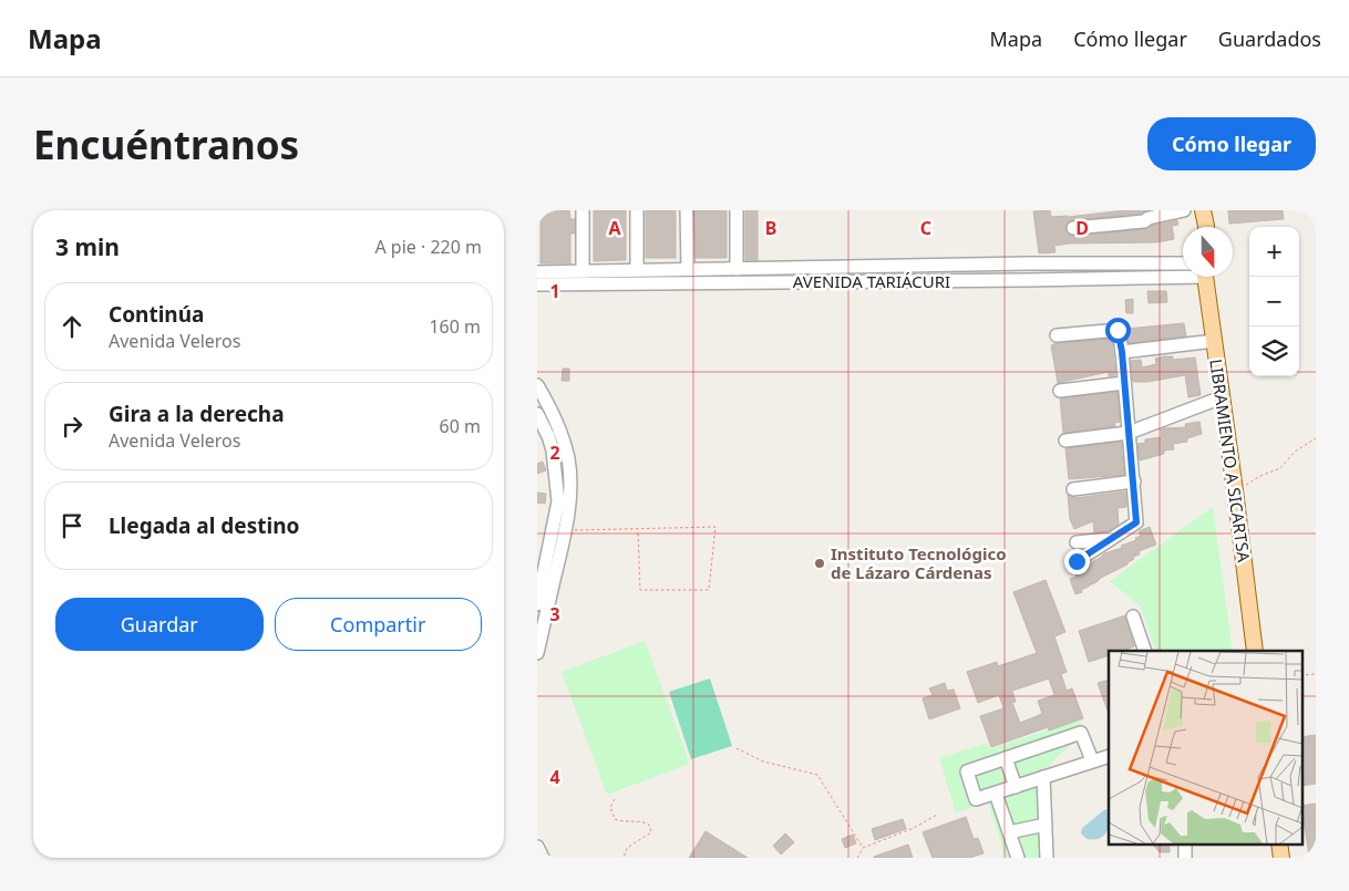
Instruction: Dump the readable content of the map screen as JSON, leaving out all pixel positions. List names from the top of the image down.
{
  "streets": {
    "main road": ["LIBRAMIENTO A SICARTSA"],
    "street": ["AVENIDA TARIÁCURI"]
  },
  "places": ["Instituto Tecnológico de Lázaro Cárdenas"],
  "north": "bottom",
  "page": {
    "header": "Mapa",
    "nav": ["Mapa", "Cómo llegar", "Guardados"],
    "buttons": [
      "Cómo llegar",
      ["Guardar", "Compartir"]
    ],
    "title": "Encuéntranos",
    "heading": ["3 min", "A pie · 220 m"],
    "map_buttons": ["+", "−"],
    "list": [
      ["Continúa", "Avenida Veleros", "160 m"],
      ["Gira a la derecha", "Avenida Veleros", "60 m"],
      "Llegada al destino"
    ]
  },
  "grid": {
    "columns": [
      "A",
      "B",
      "C",
      "D"
    ],
    "rows": [
      "1",
      "2",
      "3",
      "4"
    ]
  }
}
